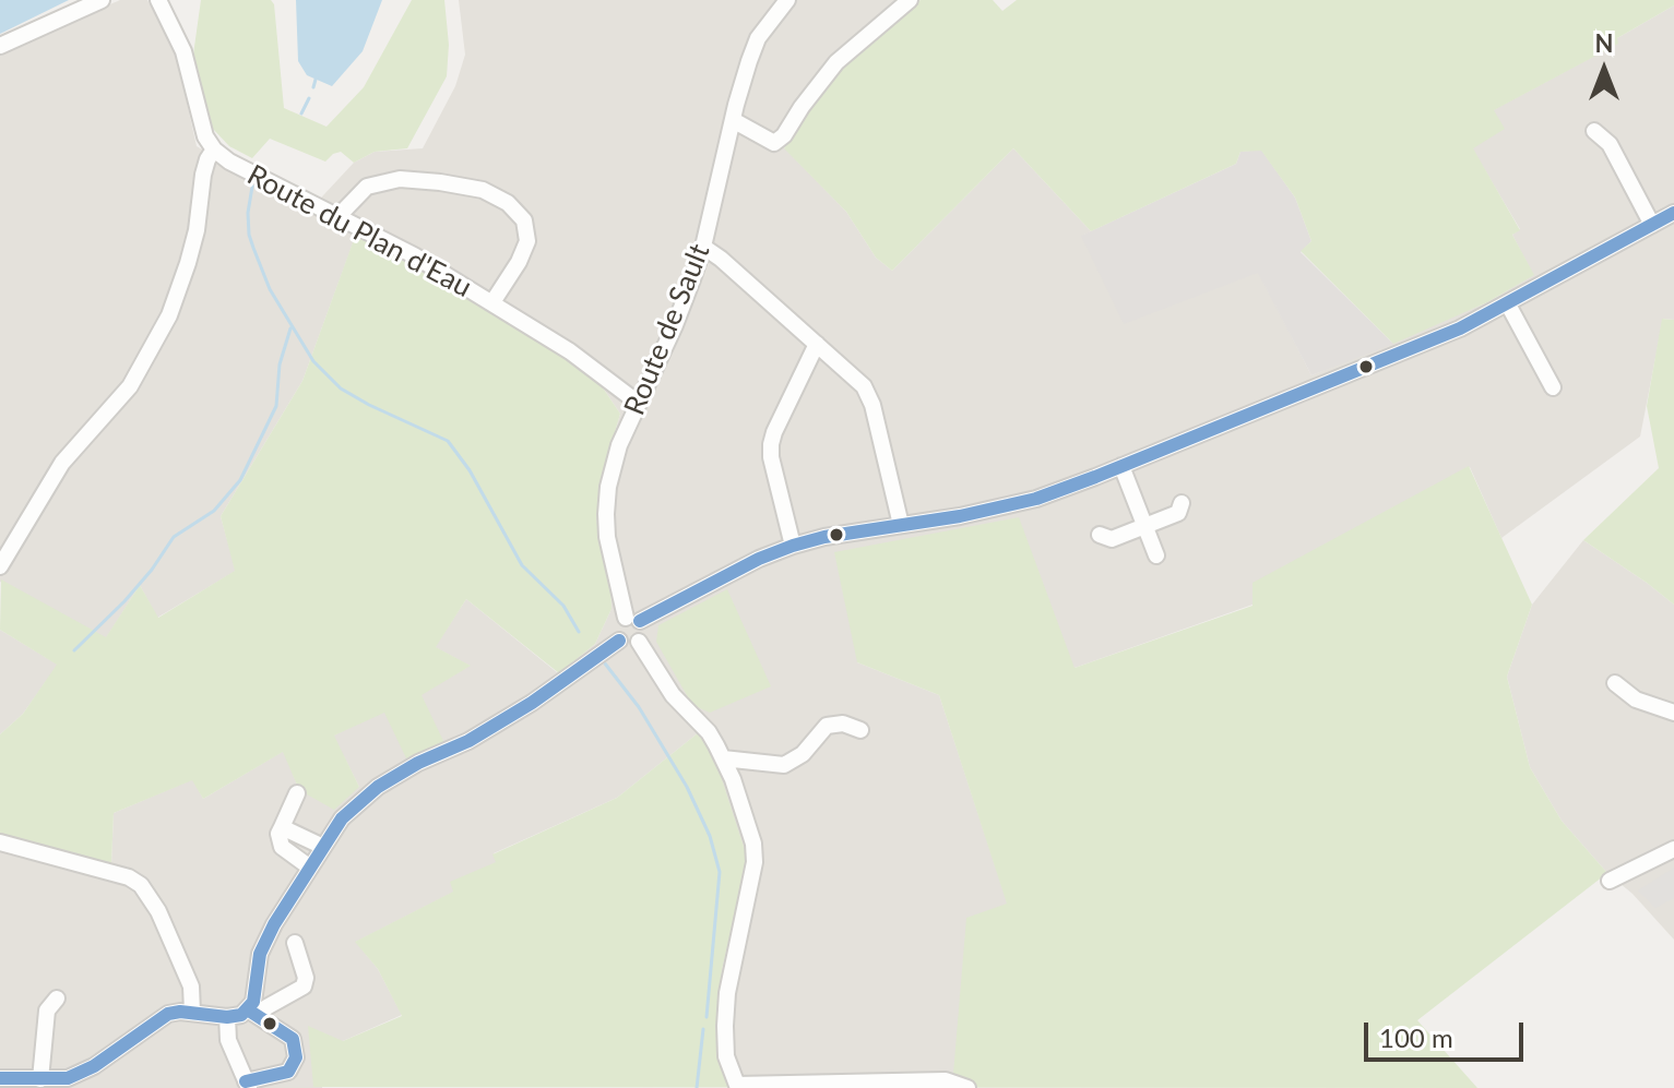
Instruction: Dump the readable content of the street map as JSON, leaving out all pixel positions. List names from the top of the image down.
{
  "streets": {
    "street": ["Route du Plan d'Eau", "Route de Sault"]
  },
  "crossings": [
    ["Route du Plan d'Eau", "Route de Sault"]
  ],
  "scale_bar": "100 m",
  "north": "top"
}
